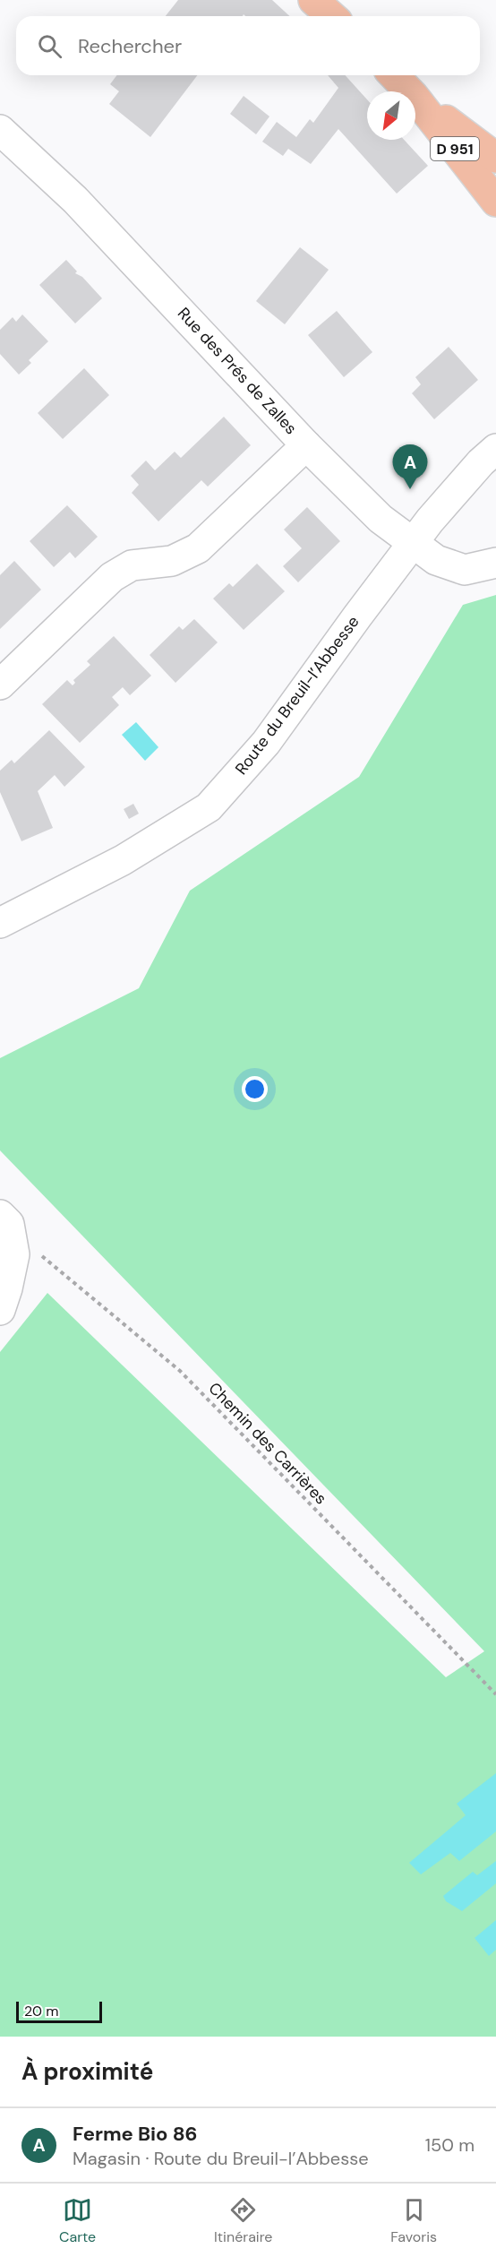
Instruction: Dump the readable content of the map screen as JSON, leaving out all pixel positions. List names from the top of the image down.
{
  "streets": {
    "main road": ["D 951"],
    "street": ["Rue des Prés de Zalles", "Route du Breuil-l’Abbesse"],
    "path": ["Chemin des Carrières"]
  },
  "crossings": [
    ["Rue des Prés de Zalles", "Route du Breuil-l’Abbesse"]
  ],
  "scale_bar": "20 m",
  "north": "bottom left",
  "page": {
    "search": "Rechercher",
    "pins": "A",
    "scale": "20 m",
    "heading": "À proximité",
    "list": [
      {
        "mark": "A",
        "name": "Ferme Bio 86",
        "note": "Magasin · Route du Breuil-l’Abbesse",
        "value": "150 m"
      }
    ],
    "nav": ["Carte", "Itinéraire", "Favoris"]
  }
}
